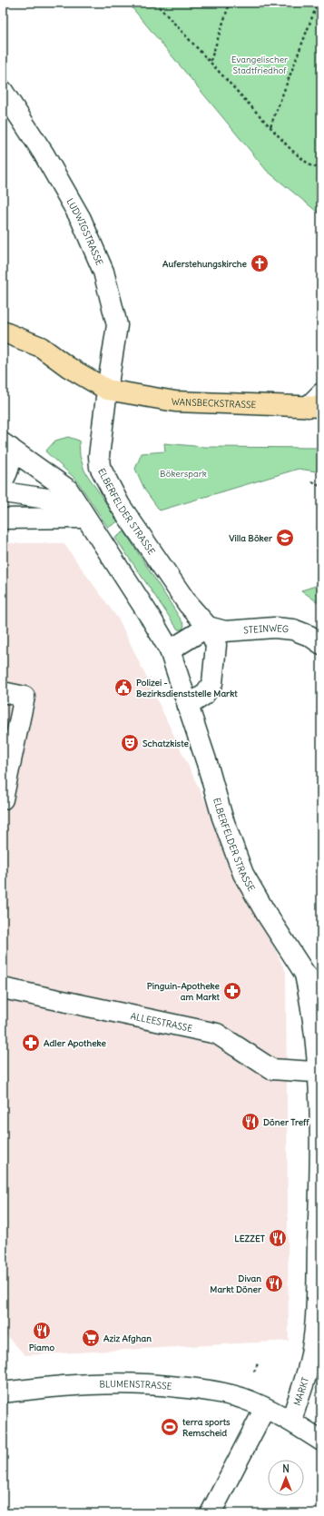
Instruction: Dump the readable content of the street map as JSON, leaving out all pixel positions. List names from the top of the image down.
{
  "streets": {
    "main road": ["WANSBECKSTRASSE"],
    "street": [
      "LUDWIGSTRASSE",
      "ELBERFELDER STRASSE",
      "STEINWEG",
      "ALLEESTRASSE",
      "BLUMENSTRASSE",
      "MARKT"
    ]
  },
  "crossings": [
    ["LUDWIGSTRASSE", "WANSBECKSTRASSE"],
    ["LUDWIGSTRASSE", "ELBERFELDER STRASSE"],
    ["WANSBECKSTRASSE", "ELBERFELDER STRASSE"],
    ["ELBERFELDER STRASSE", "STEINWEG"],
    ["ELBERFELDER STRASSE", "MARKT"],
    ["ALLEESTRASSE", "MARKT"]
  ],
  "parks": ["Evangelischer Stadtfriedhof", "Bökerspark"],
  "places": {
    "church": ["Auferstehungskirche"],
    "school or university": ["Villa Böker"],
    "public building": ["Polizei - Bezirksdienststelle Markt"],
    "theatre": ["Schatzkiste"],
    "pharmacy": ["Pinguin-Apotheke am Markt", "Adler Apotheke"],
    "restaurant": [
      "Döner Treff",
      "LEZZET",
      "Divan Markt Döner",
      "Piamo"
    ],
    "supermarket": ["Aziz Afghan"],
    "sports": ["terra sports Remscheid"]
  },
  "north": "top"
}
